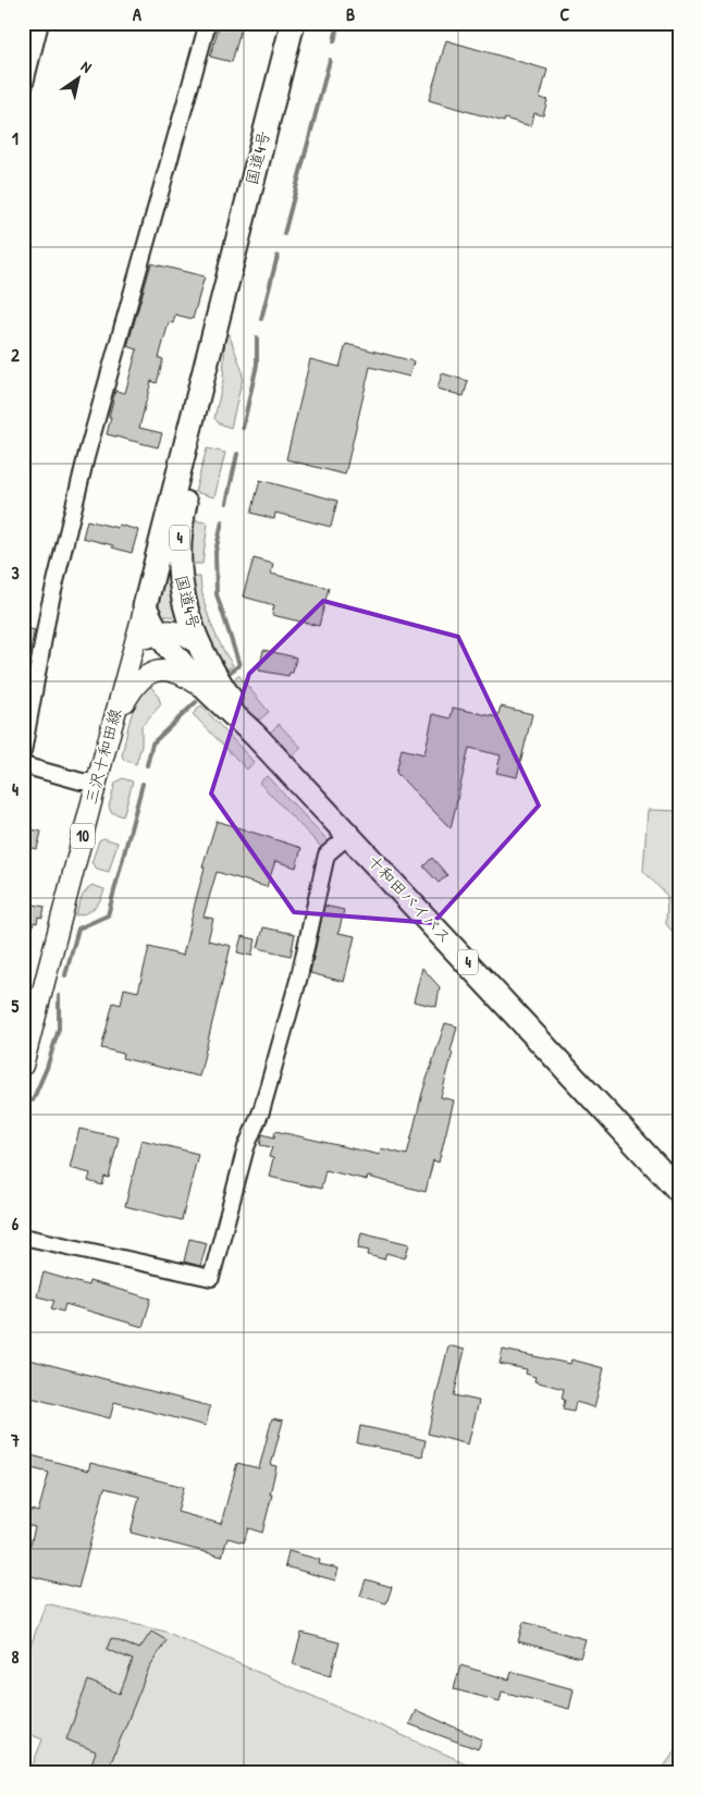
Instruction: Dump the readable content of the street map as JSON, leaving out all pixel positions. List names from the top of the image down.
{
  "streets": {
    "highway": ["国道4号", "4", "十和田バイパス"],
    "main road": ["三沢十和田線", "10"]
  },
  "crossings": [
    ["国道4号", "三沢十和田線"],
    ["国道4号", "十和田バイパス"],
    ["三沢十和田線", "10"],
    ["三沢十和田線", "十和田バイパス"],
    ["10", "十和田バイパス"]
  ],
  "north": "top right",
  "grid": {
    "columns": ["A", "B", "C"],
    "rows": [
      "1",
      "2",
      "3",
      "4",
      "5",
      "6",
      "7",
      "8"
    ]
  }
}
